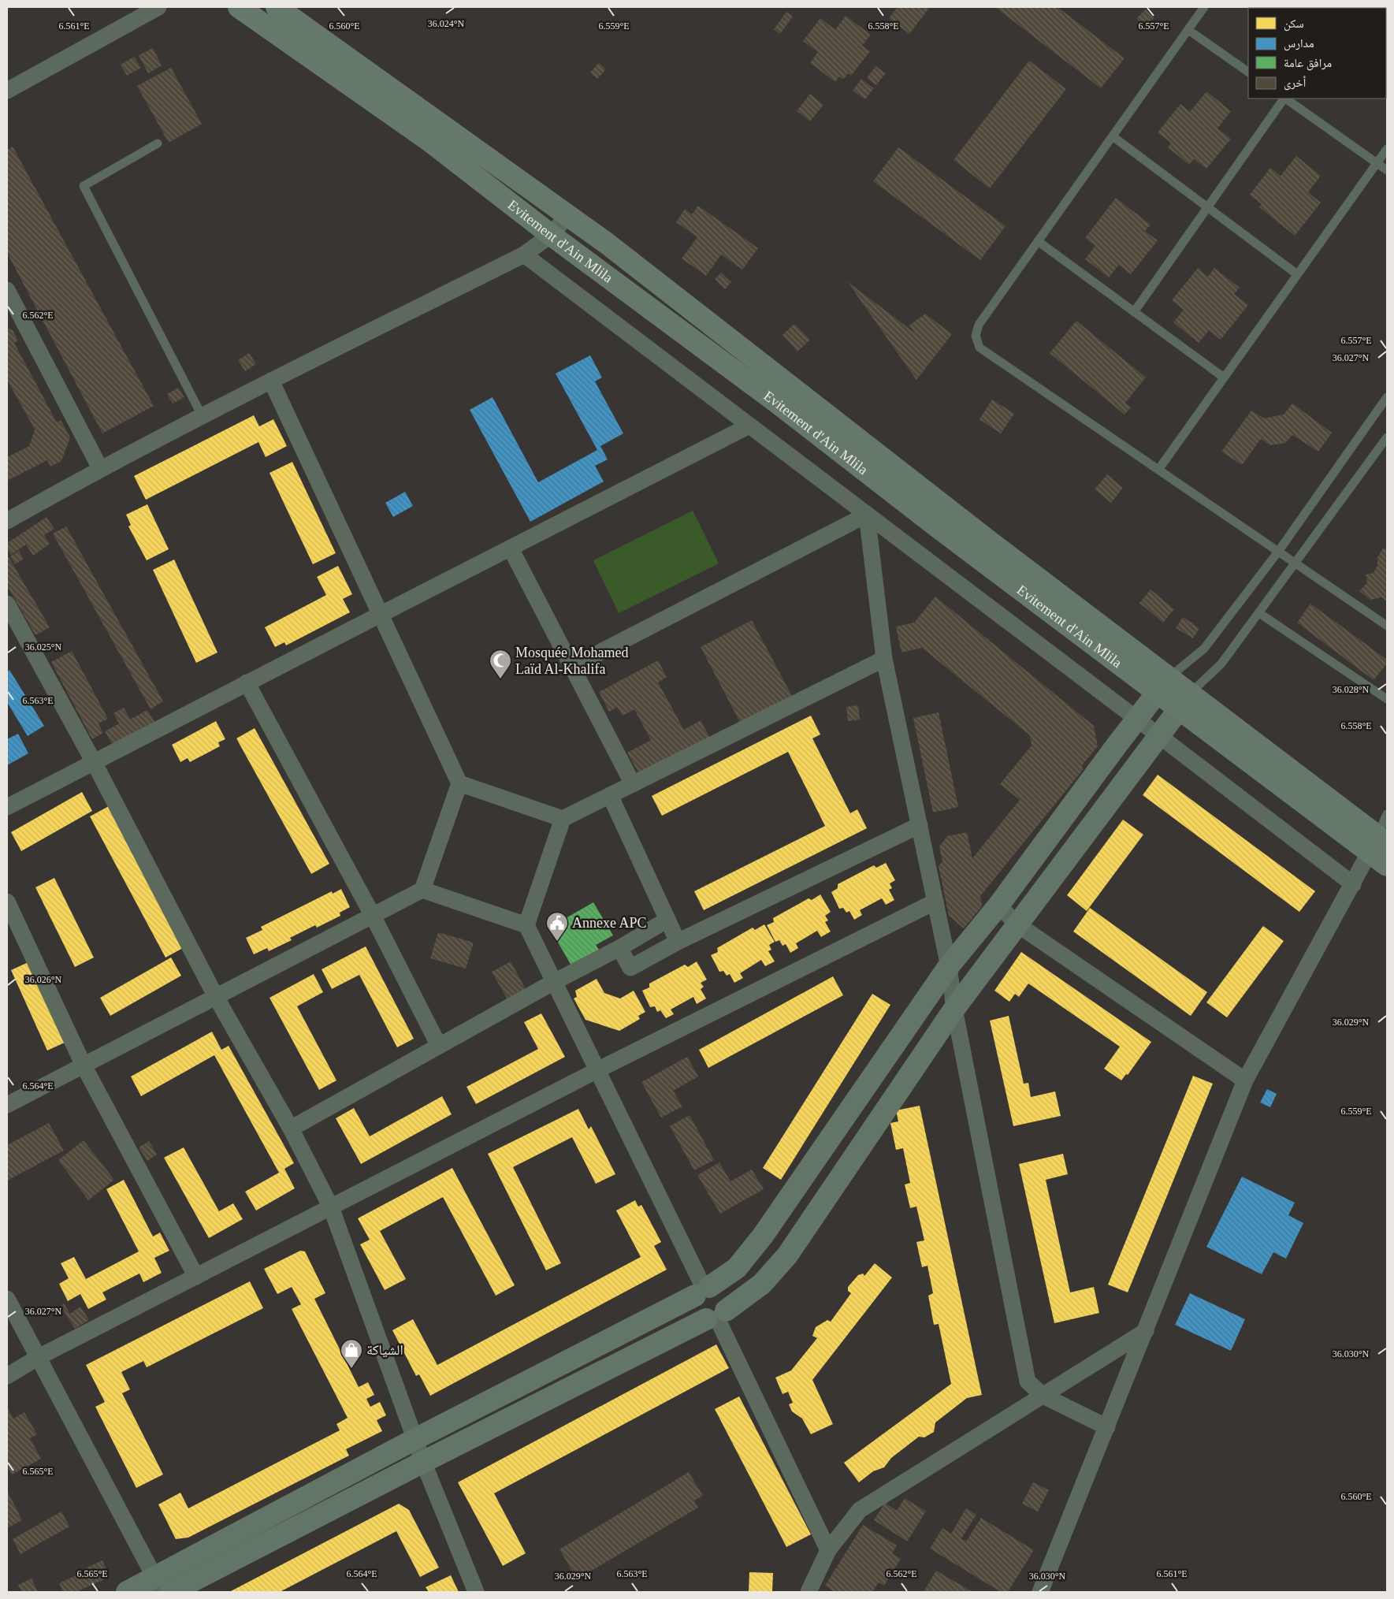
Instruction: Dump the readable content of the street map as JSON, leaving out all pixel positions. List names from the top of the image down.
{
  "streets": {
    "highway": ["Evitement d'Ain Mlila"]
  },
  "places": {
    "mosque": ["Mosquée Mohamed Laïd Al-Khalifa"],
    "public building": ["Annexe APC"],
    "shop": ["الشياكة"]
  },
  "legend": [
    "سكن",
    "مدارس",
    "مرافق عامة",
    "أخرى"
  ],
  "coordinates": [
    "36.024°N",
    "6.561°E",
    "6.560°E",
    "6.559°E",
    "6.558°E",
    "6.557°E",
    "6.562°E",
    "36.027°N",
    "36.025°N",
    "36.028°N",
    "6.563°E",
    "36.026°N",
    "36.029°N",
    "6.564°E",
    "36.030°N",
    "6.565°E"
  ]
}
